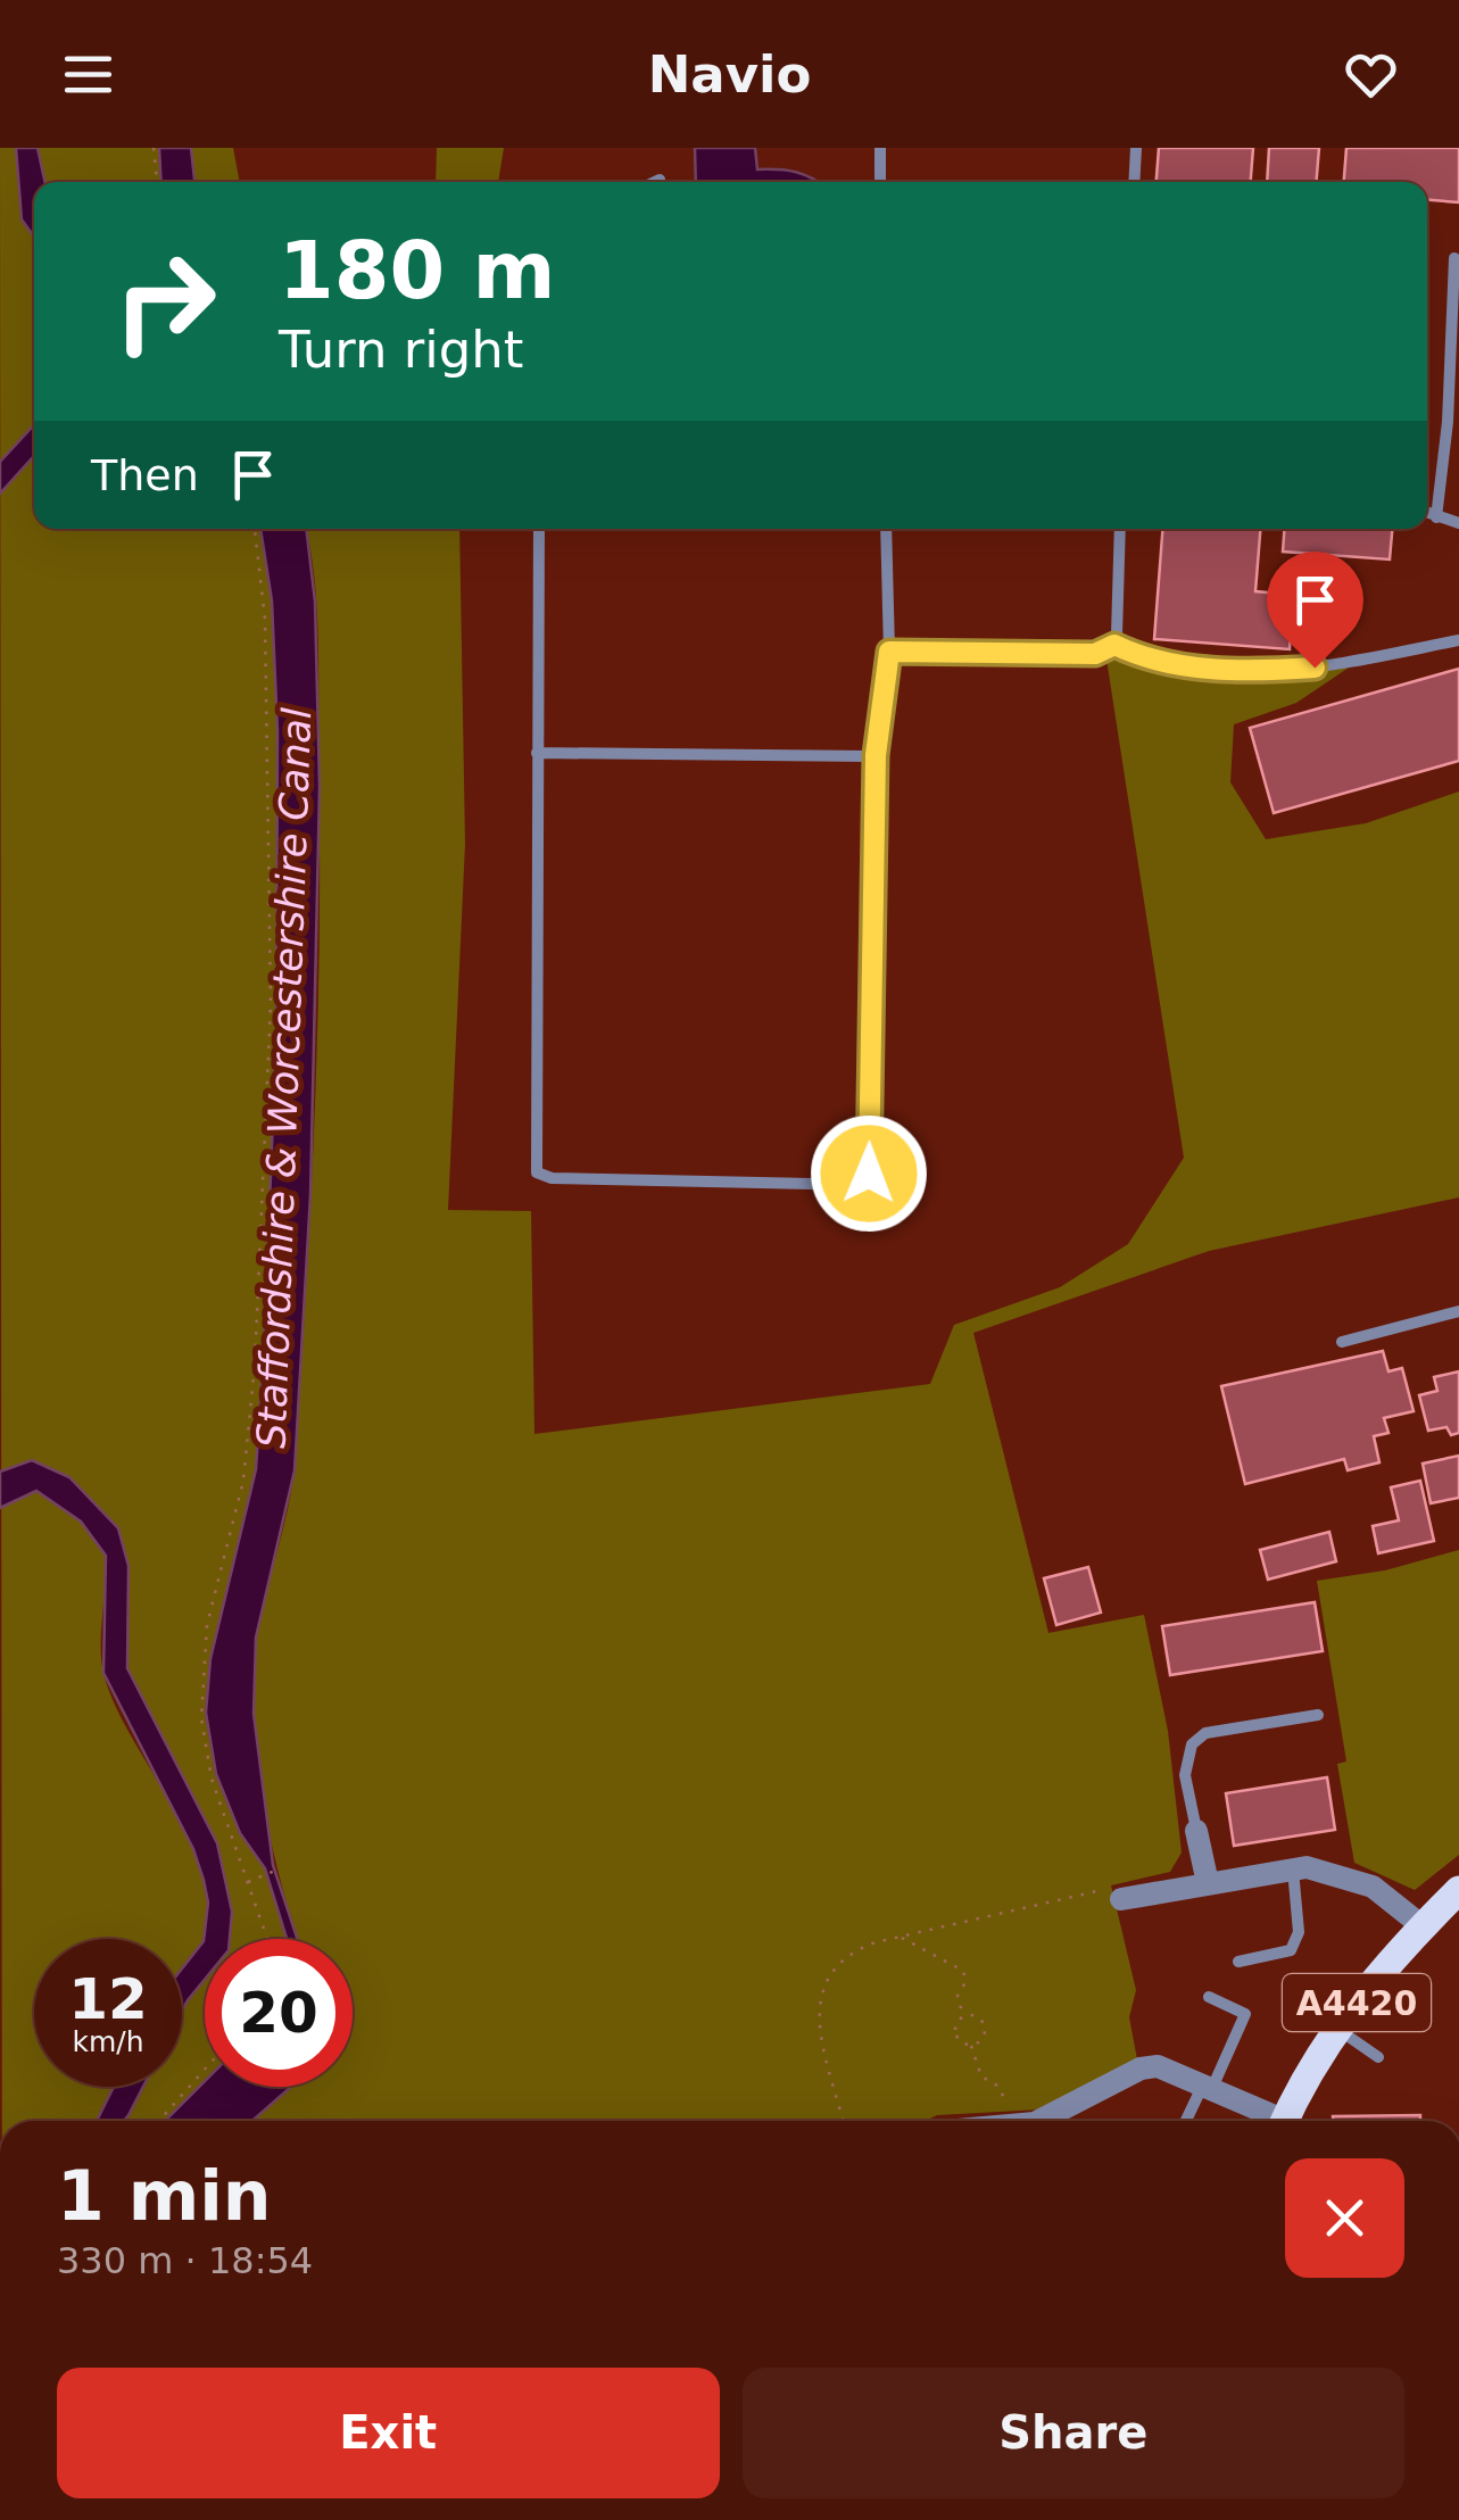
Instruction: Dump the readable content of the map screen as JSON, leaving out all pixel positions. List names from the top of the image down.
{
  "streets": {
    "main road": ["A4420"]
  },
  "water": ["Staffordshire & Worcestershire Canal"],
  "page": {
    "header": "Navio",
    "turn": ["180 m", "Turn right"],
    "then": "Then",
    "speed": "12 km/h",
    "limit": "20",
    "heading": ["1 min", "330 m · 18:54"],
    "buttons": ["Exit", "Share"]
  }
}
